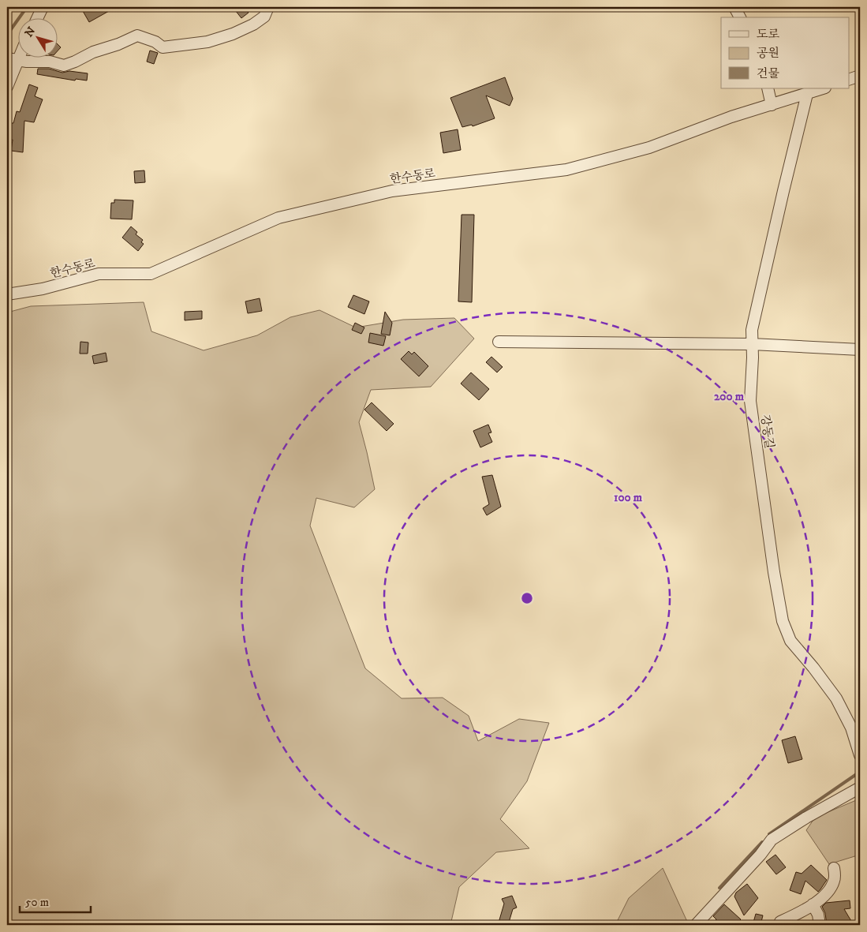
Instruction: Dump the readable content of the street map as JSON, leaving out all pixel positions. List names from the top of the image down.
{
  "streets": {
    "street": ["한수동로", "강동길"]
  },
  "crossings": [
    ["한수동로", "강동길"]
  ],
  "legend": ["도로", "공원", "건물"],
  "scale_bar": "50 m",
  "north": "top left",
  "rings": ["200 m", "100 m"]
}
